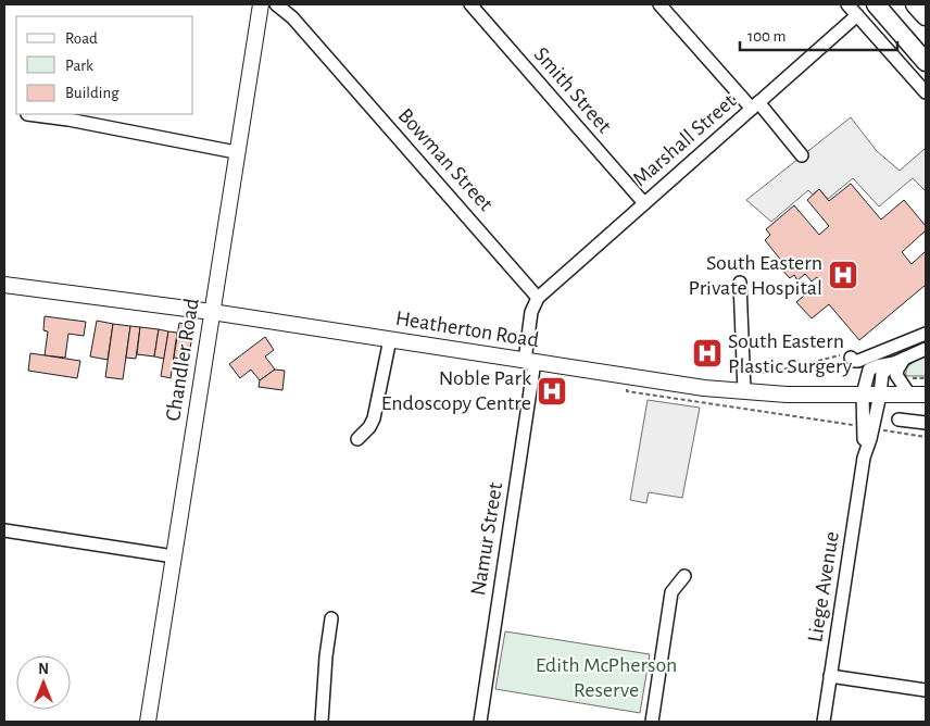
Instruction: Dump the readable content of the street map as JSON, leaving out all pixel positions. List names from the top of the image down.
{
  "streets": {
    "main road": ["Heatherton Road", "Chandler Road"],
    "street": [
      "Smith Street",
      "Marshall Street",
      "Bowman Street",
      "Namur Street",
      "Liege Avenue"
    ]
  },
  "crossings": [
    ["Smith Street", "Marshall Street"],
    ["Marshall Street", "Bowman Street"],
    ["Heatherton Road", "Chandler Road"],
    ["Heatherton Road", "Namur Street"],
    ["Heatherton Road", "Liege Avenue"]
  ],
  "parks": ["Edith McPherson Reserve"],
  "places": {
    "hospital": ["South Eastern Private Hospital", "South Eastern Plastic Surgery", "Noble Park Endoscopy Centre"]
  },
  "legend": ["Road", "Park", "Building"],
  "scale_bar": "100 m",
  "north": "top"
}
